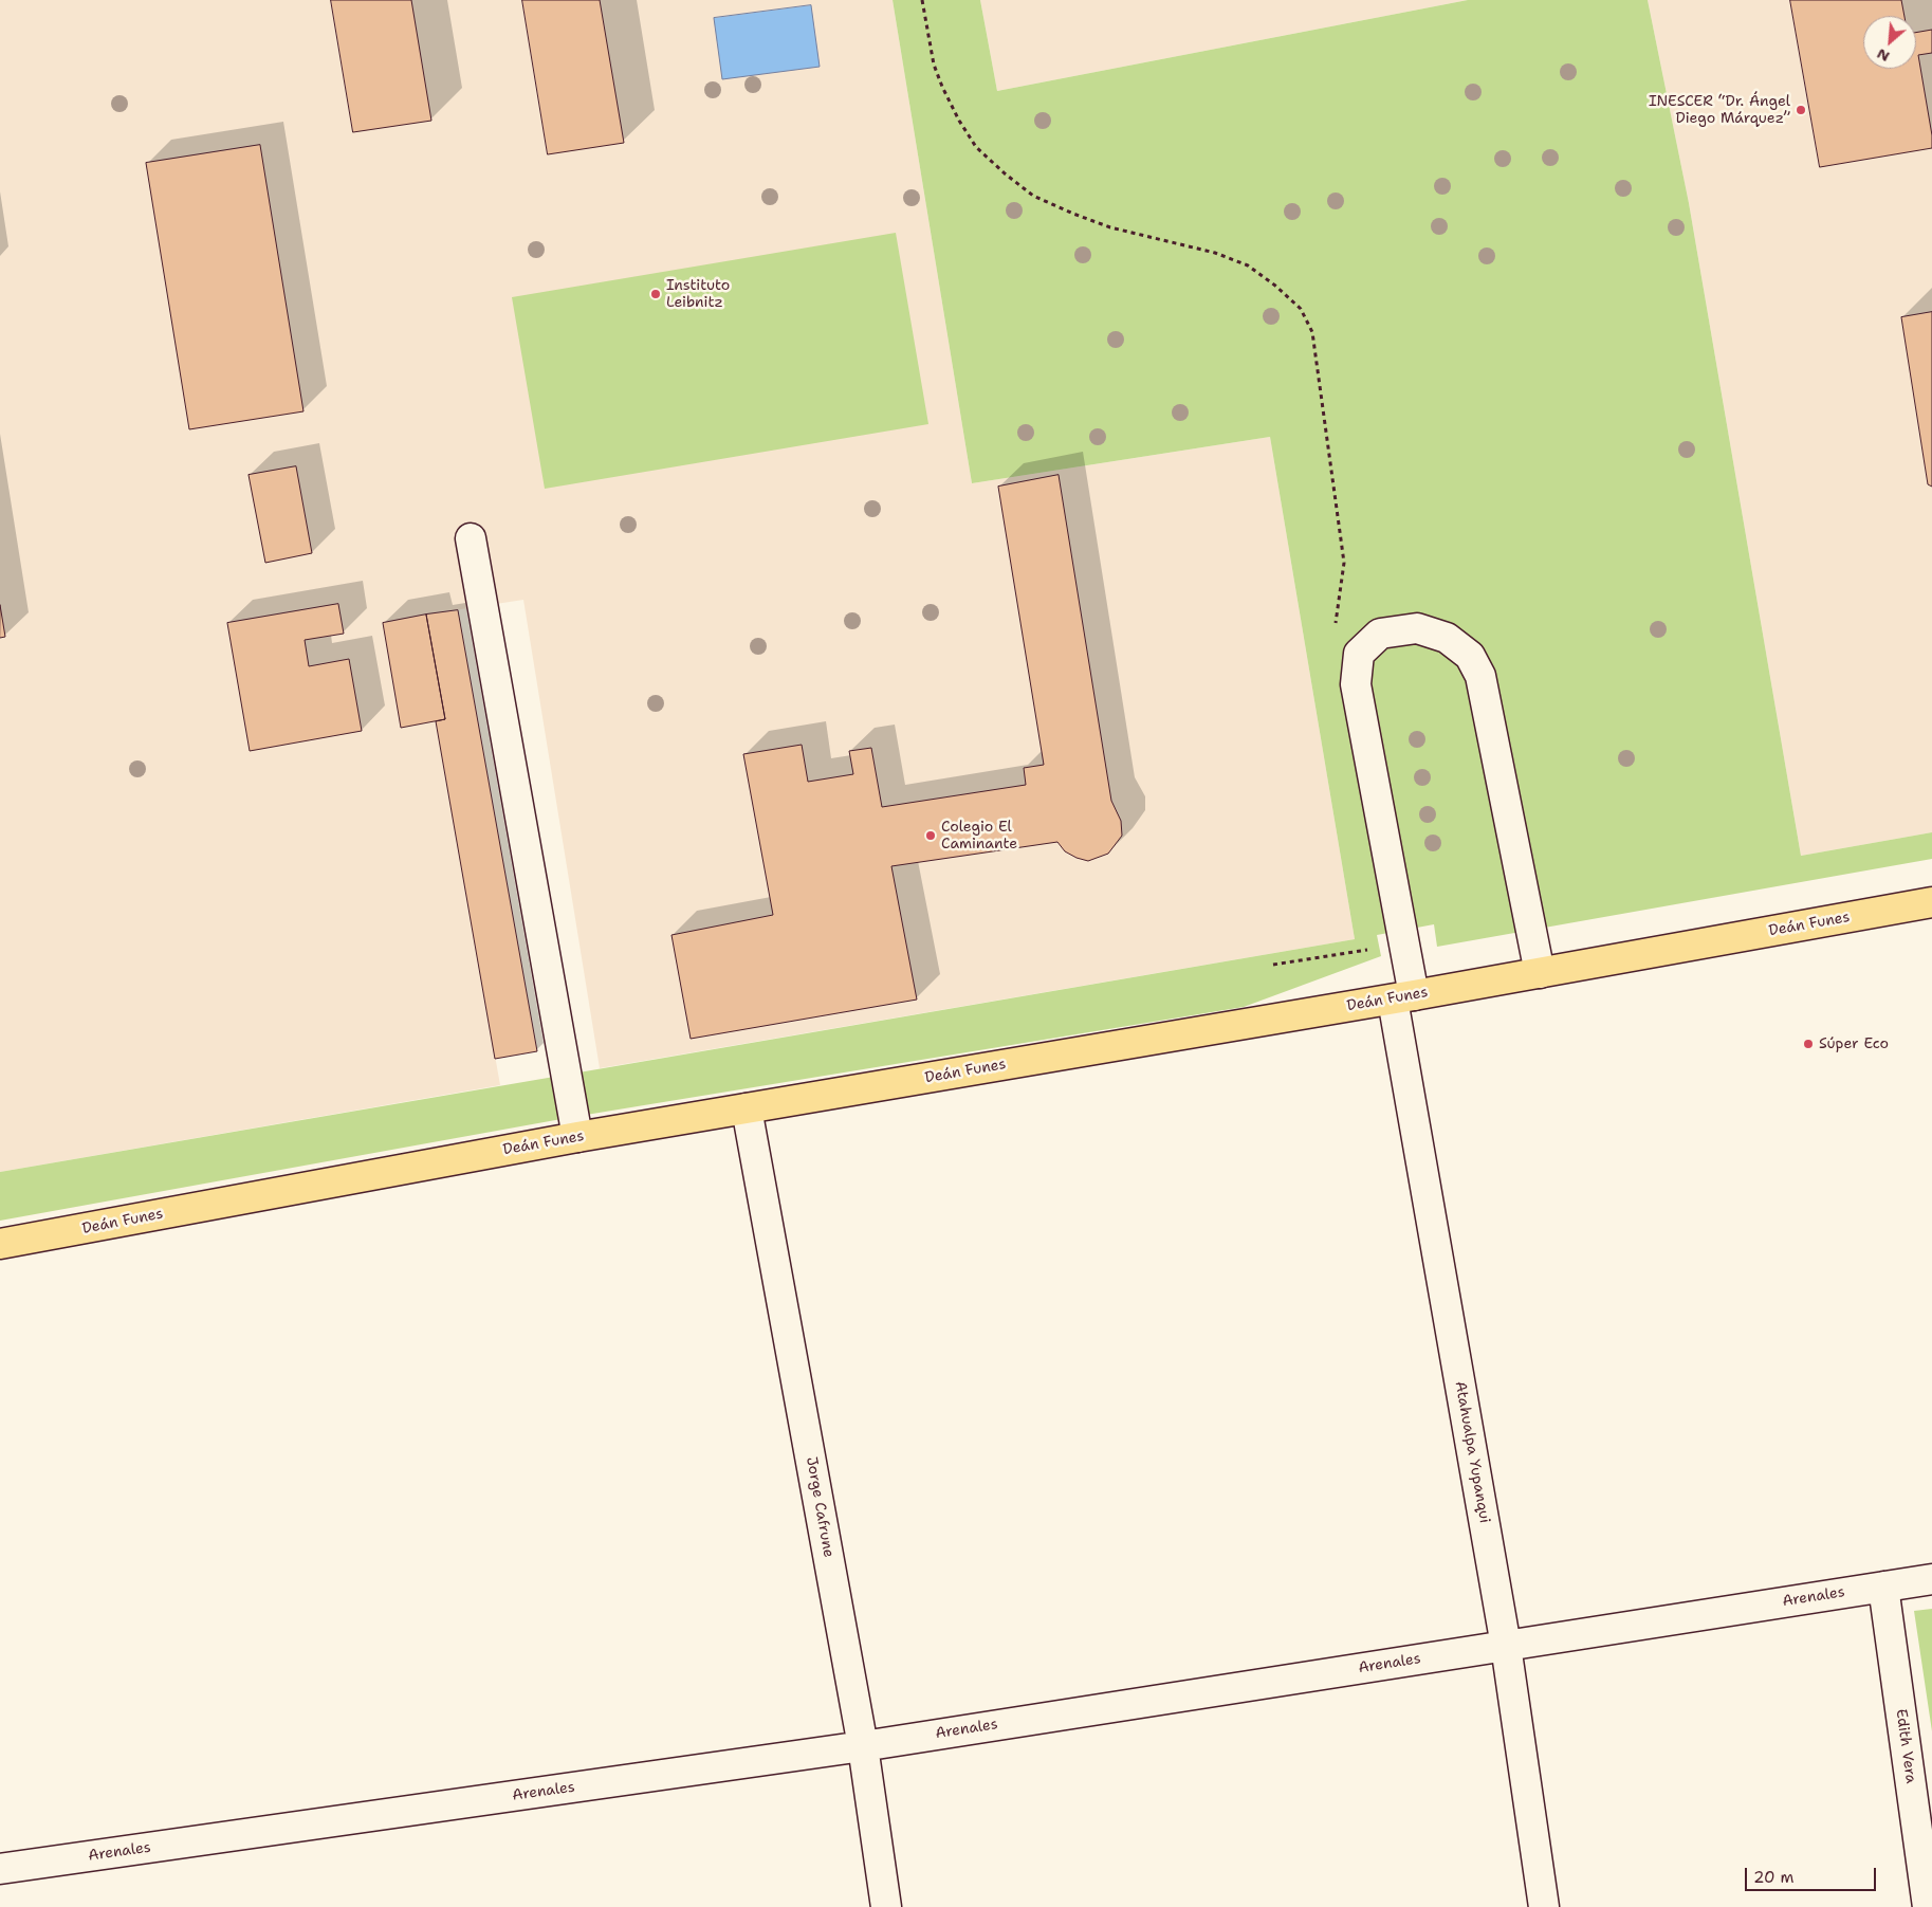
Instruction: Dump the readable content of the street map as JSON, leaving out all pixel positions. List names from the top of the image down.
{
  "streets": {
    "main road": ["Deán Funes"],
    "street": [
      "Atahualpa Yupanqui",
      "Jorge Cafrune",
      "Arenales",
      "Edith Vera"
    ]
  },
  "crossings": [
    ["Deán Funes", "Atahualpa Yupanqui"],
    ["Deán Funes", "Jorge Cafrune"],
    ["Atahualpa Yupanqui", "Arenales"],
    ["Jorge Cafrune", "Arenales"],
    ["Arenales", "Edith Vera"]
  ],
  "places": [
    "INESCER “Dr. Ángel Diego Márquez”",
    "Instituto Leibnitz",
    "Colegio El Caminante",
    "Súper Eco"
  ],
  "scale_bar": "20 m",
  "north": "bottom left"
}
